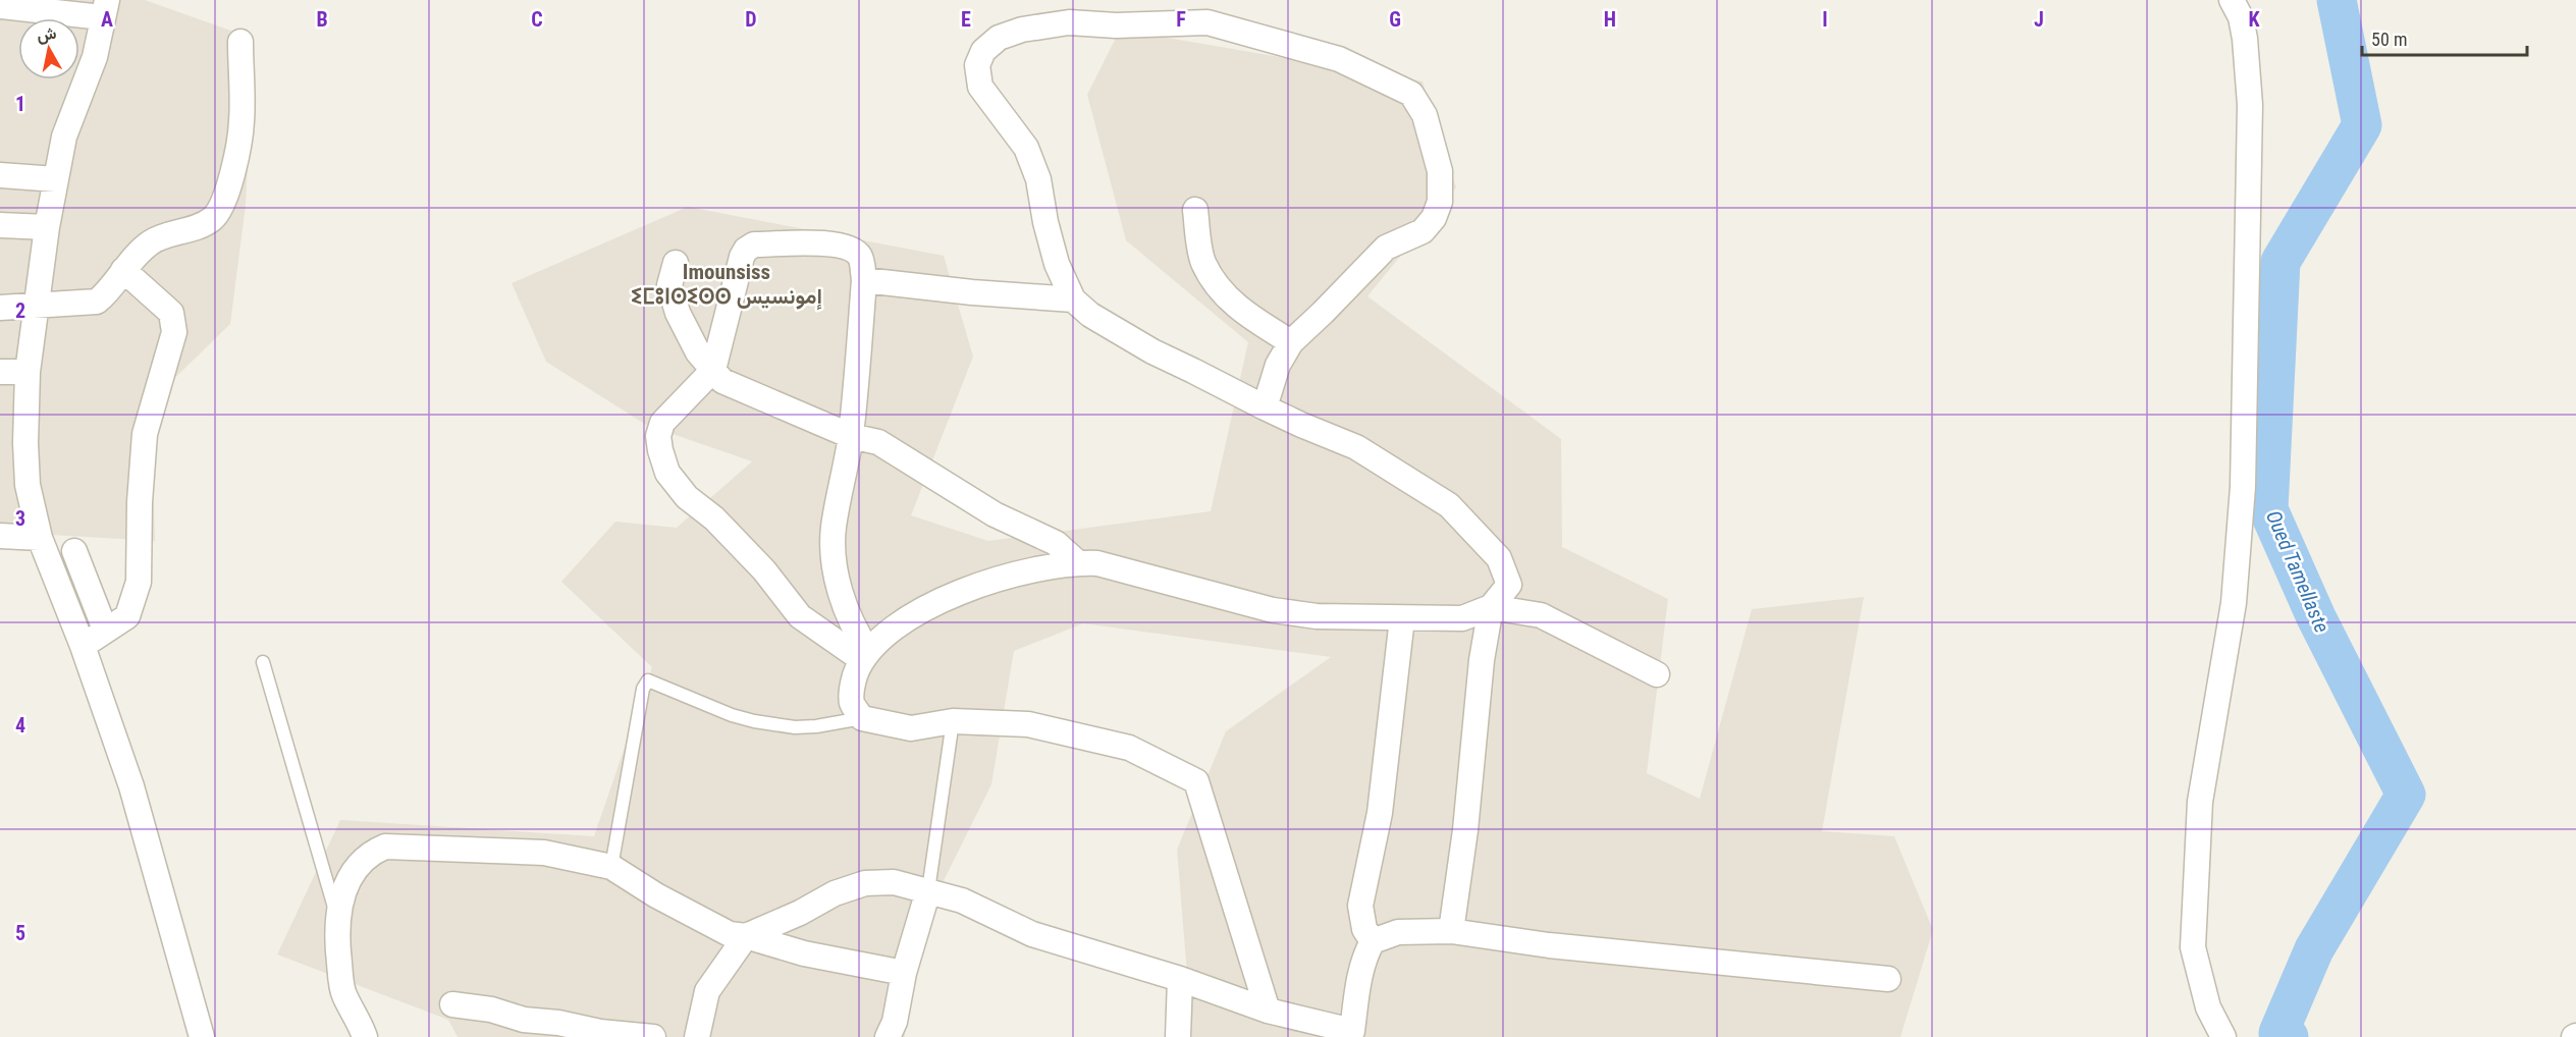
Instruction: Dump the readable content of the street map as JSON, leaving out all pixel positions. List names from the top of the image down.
{
  "districts": ["Imounsiss ⵉⵎⵓⵏⵙⵉⵙⵙ إمونسيس"],
  "water": ["Oued Tamellaste"],
  "scale_bar": "50 m",
  "north": "top",
  "grid": {
    "columns": [
      "A",
      "B",
      "C",
      "D",
      "E",
      "F",
      "G",
      "H",
      "I",
      "J",
      "K"
    ],
    "rows": [
      "1",
      "2",
      "3",
      "4",
      "5"
    ]
  }
}
